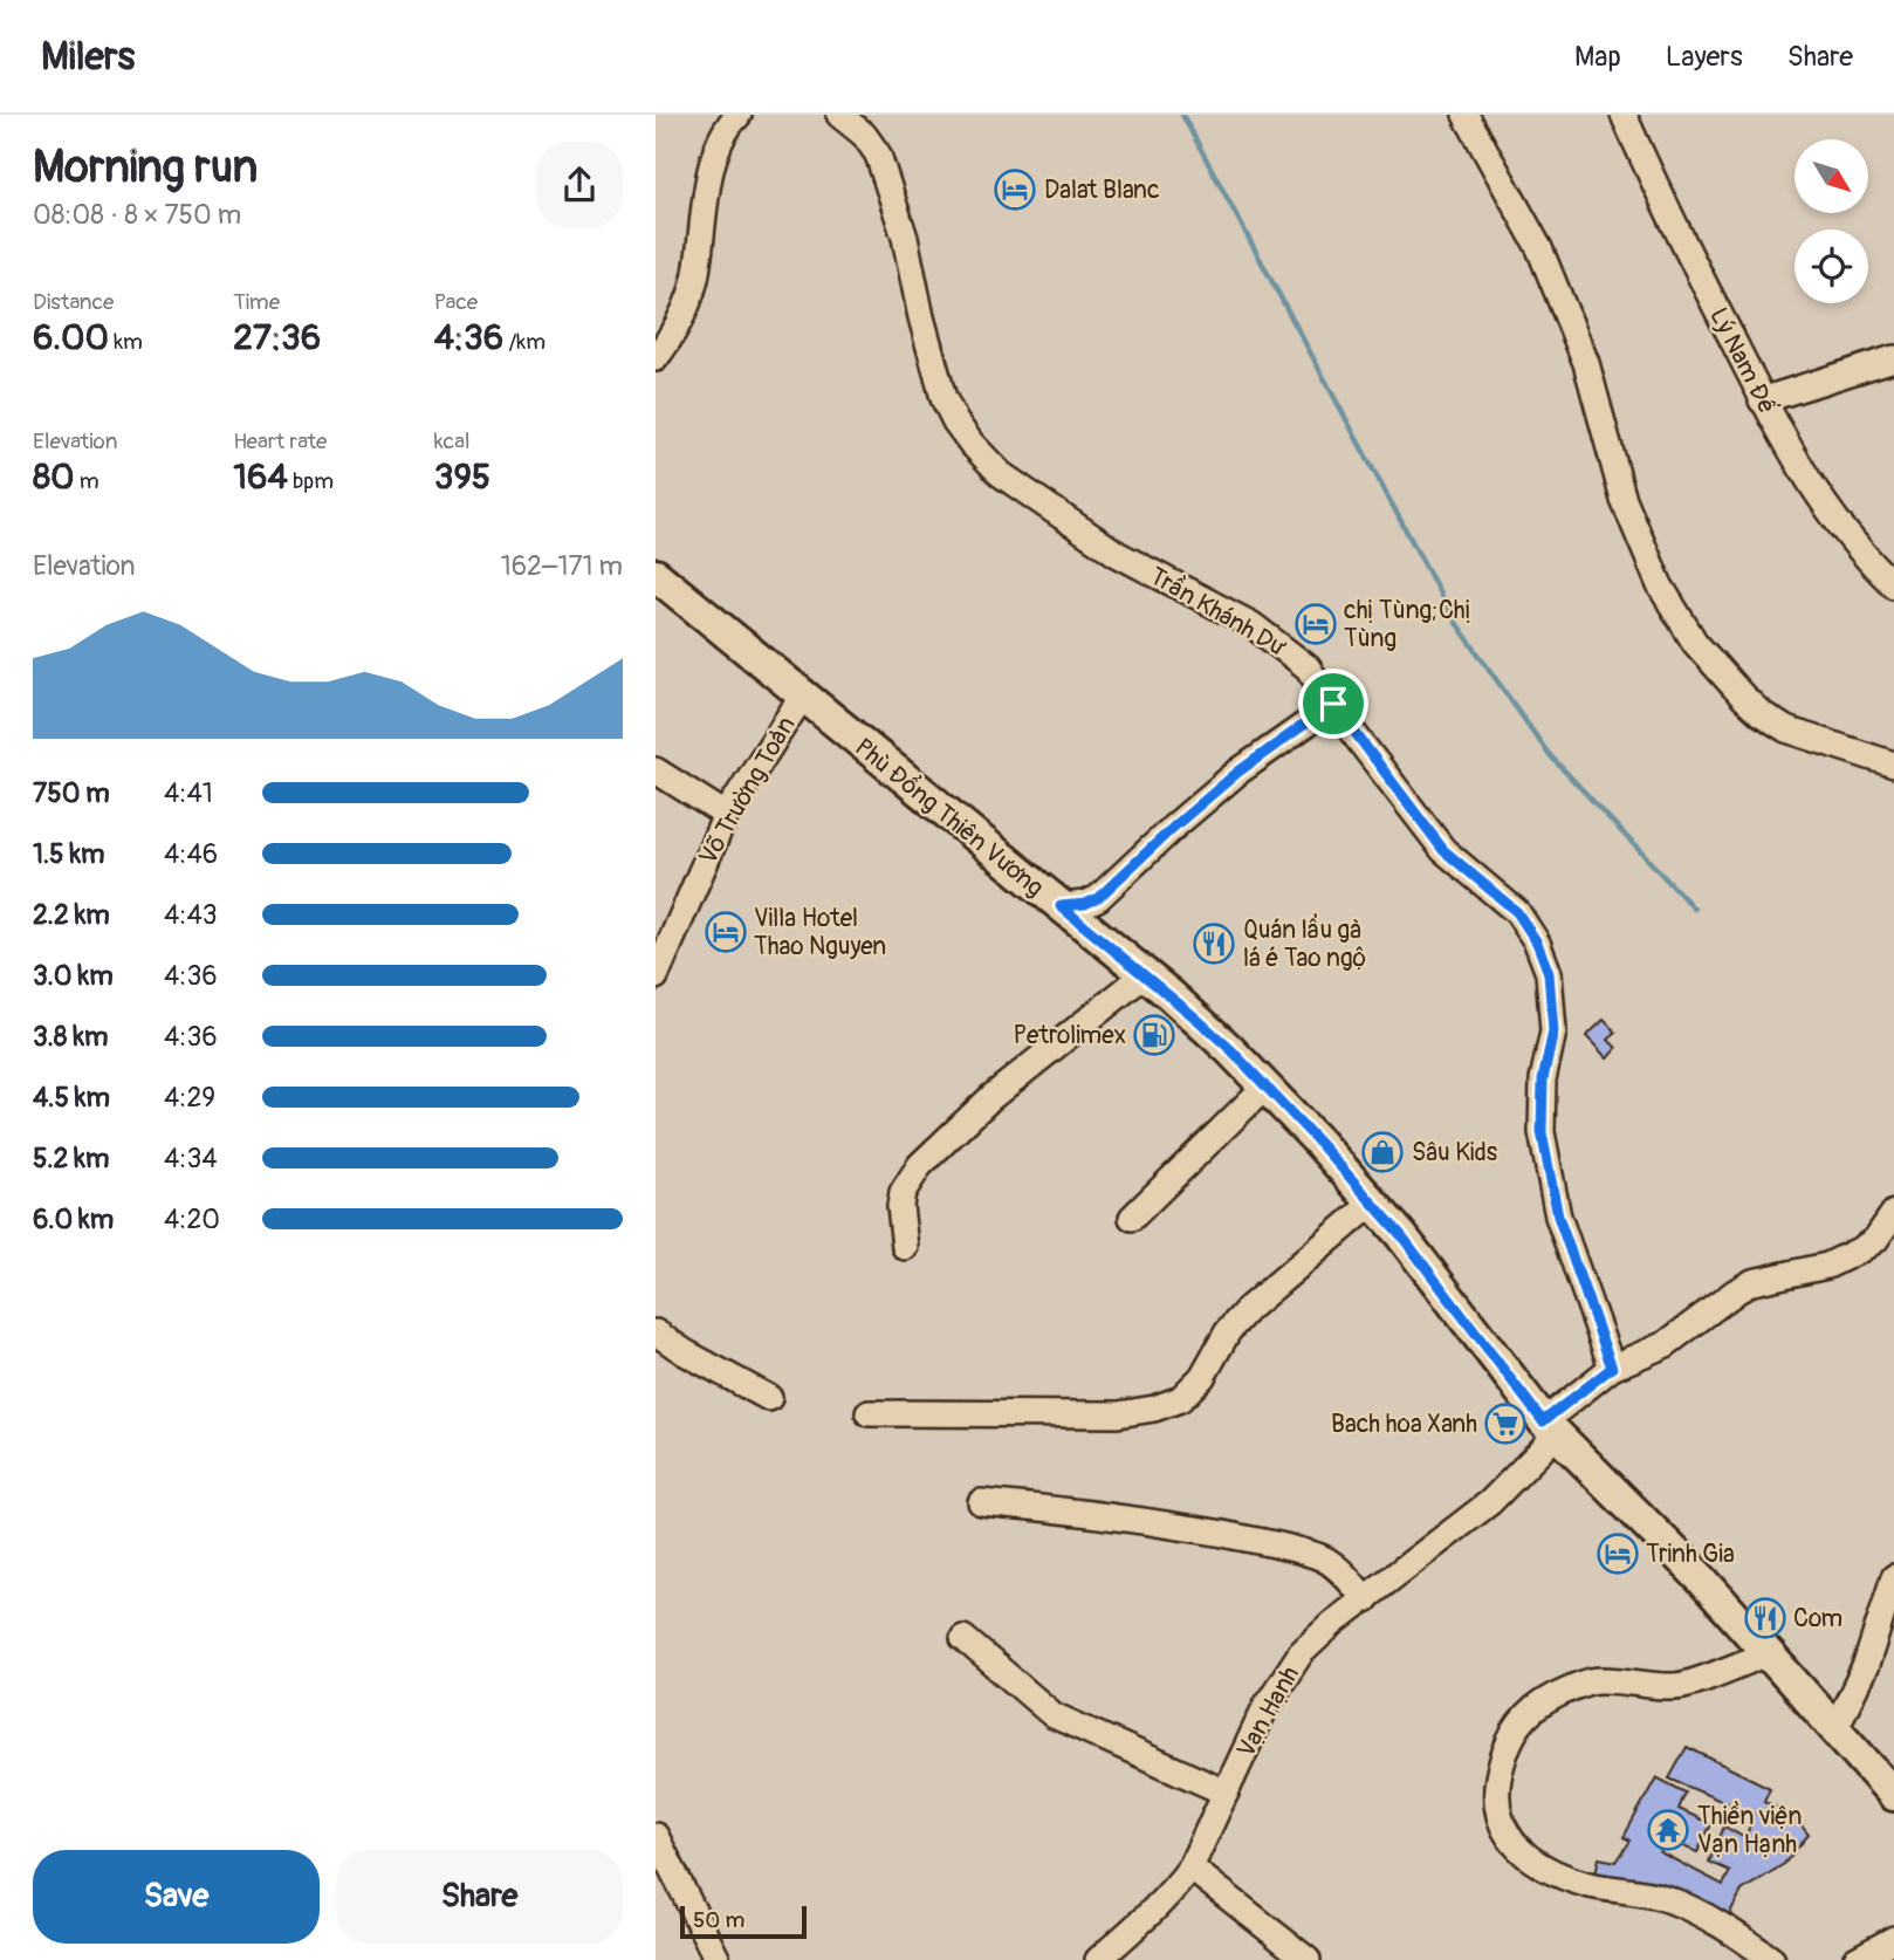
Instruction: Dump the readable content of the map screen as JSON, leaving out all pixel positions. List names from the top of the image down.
{
  "streets": {
    "main road": ["Phù Đổng Thiên Vương"],
    "street": [
      "Lý Nam Đế",
      "Trần Khánh Dư",
      "Võ Trường Toản",
      "Vạn Hạnh"
    ]
  },
  "crossings": [
    ["Võ Trường Toản", "Phù Đổng Thiên Vương"],
    ["Phù Đổng Thiên Vương", "Vạn Hạnh"]
  ],
  "places": {
    "hotel": [
      "Dalat Blanc",
      "chị Tùng;Chị Tùng",
      "Villa Hotel Thao Nguyen",
      "Trinh Gia"
    ],
    "restaurant": ["Quán lẩu gà lá é Tao ngộ", "Com"],
    "fuel station": ["Petrolimex"],
    "shop": ["Sâu Kids"],
    "supermarket": ["Bach hoa Xanh"],
    "temple": ["Thiền viện Vạn Hạnh"]
  },
  "scale_bar": "50 m",
  "north": "bottom right",
  "page": {
    "header": "Milers",
    "nav": ["Map", "Layers", "Share"],
    "heading": ["Morning run", "08:08 · 8 × 750 m"],
    "stats": [
      ["Distance", "6.00 km"],
      ["Time", "27:36"],
      ["Pace", "4:36 /km"],
      ["Elevation", "80 m"],
      ["Heart rate", "164 bpm"],
      ["kcal", "395"]
    ],
    "chart": ["Elevation", "162–171 m"],
    "list": [
      {
        "name": "750 m",
        "note": "4:41"
      },
      {
        "name": "1.5 km",
        "note": "4:46"
      },
      {
        "name": "2.2 km",
        "note": "4:43"
      },
      {
        "name": "3.0 km",
        "note": "4:36"
      },
      {
        "name": "3.8 km",
        "note": "4:36"
      },
      {
        "name": "4.5 km",
        "note": "4:29"
      },
      {
        "name": "5.2 km",
        "note": "4:34"
      },
      {
        "name": "6.0 km",
        "note": "4:20"
      }
    ],
    "buttons": ["Save", "Share"],
    "scale": "50 m"
  }
}
